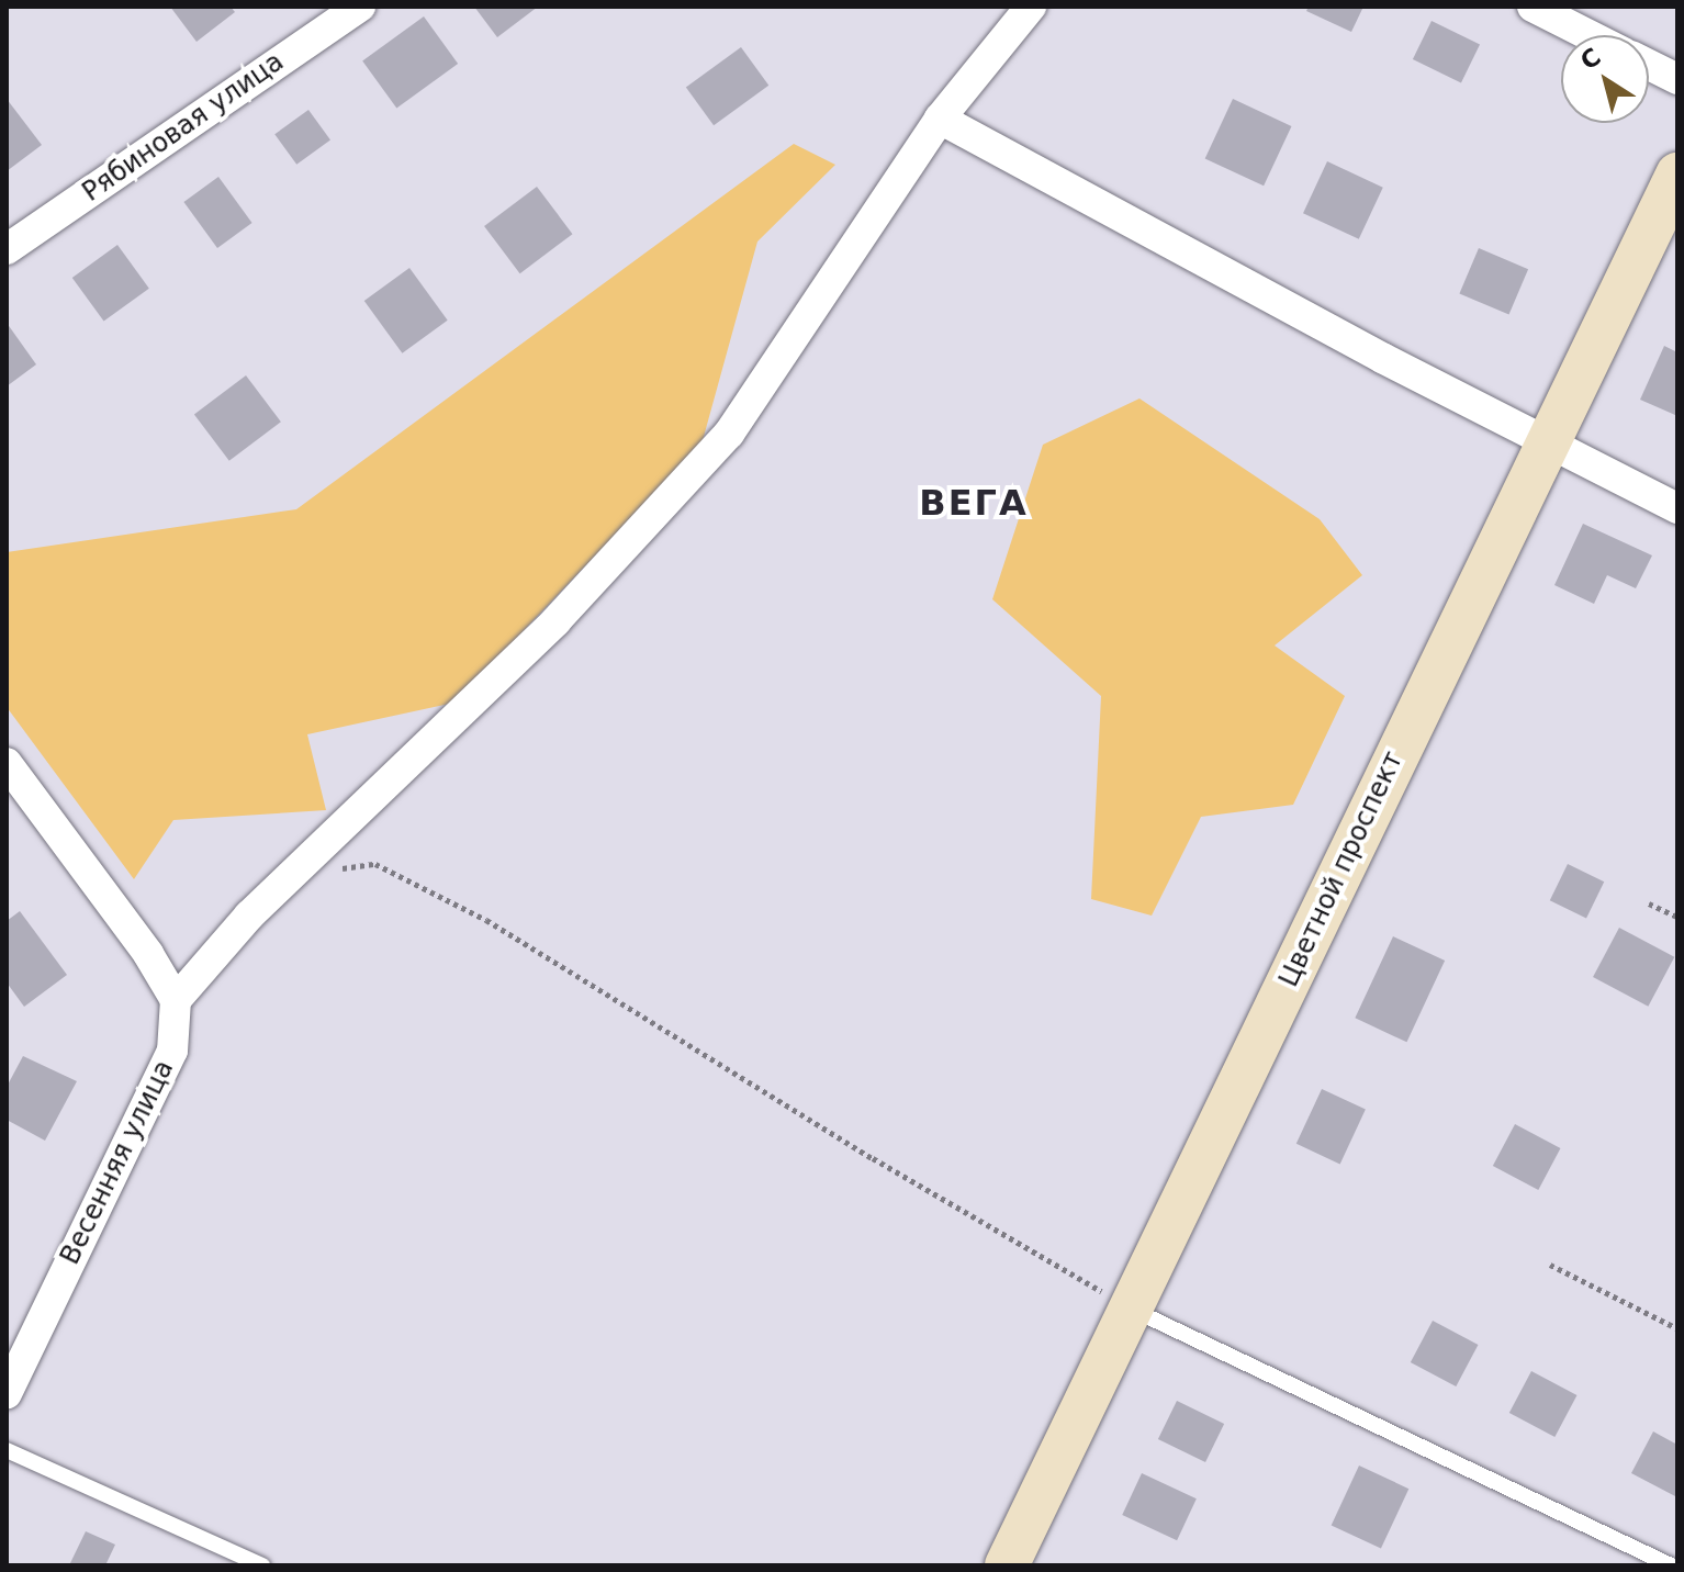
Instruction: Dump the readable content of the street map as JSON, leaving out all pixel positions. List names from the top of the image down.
{
  "streets": {
    "street": ["Рябиновая улица", "Цветной проспект", "Весенняя улица"]
  },
  "districts": ["ВЕГА"],
  "north": "top left"
}
